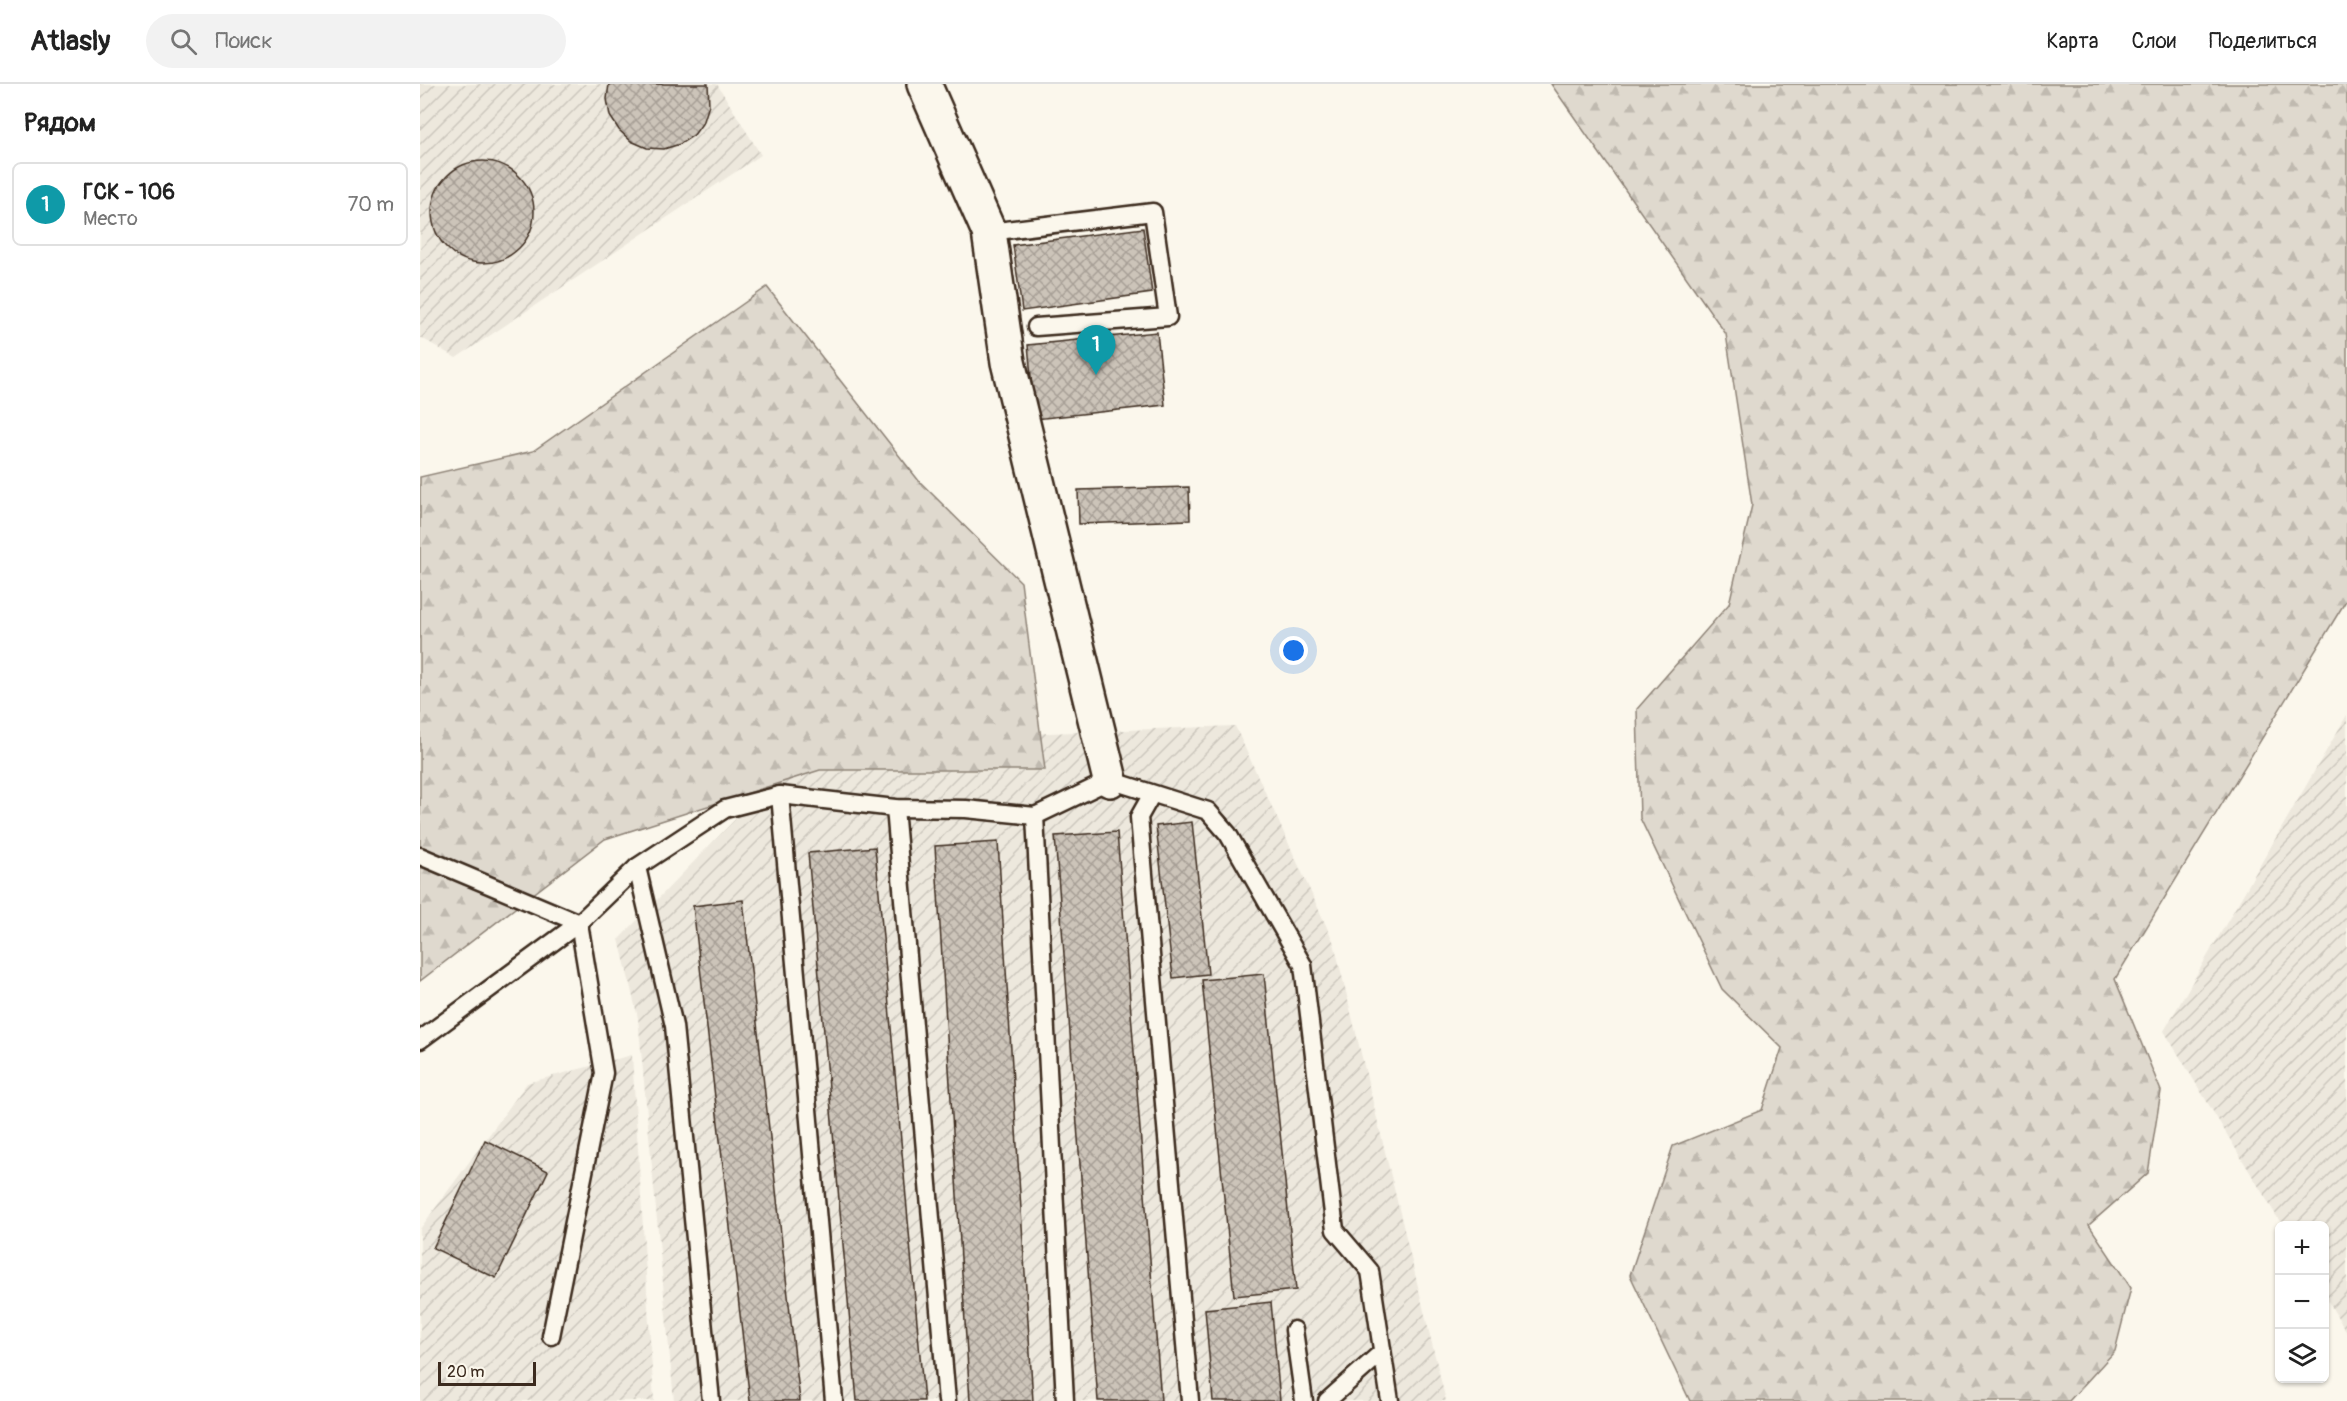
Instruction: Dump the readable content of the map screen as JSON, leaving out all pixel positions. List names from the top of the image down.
{
  "scale_bar": "20 m",
  "page": {
    "header": "Atlasly",
    "search": "Поиск",
    "nav": ["Карта", "Слои", "Поделиться"],
    "heading": "Рядом",
    "list": [
      {
        "mark": "1",
        "name": "ГСК - 106",
        "note": "Место",
        "value": "70 m"
      }
    ],
    "pins": "1",
    "map_buttons": ["+", "−"],
    "scale": "20 m"
  }
}
